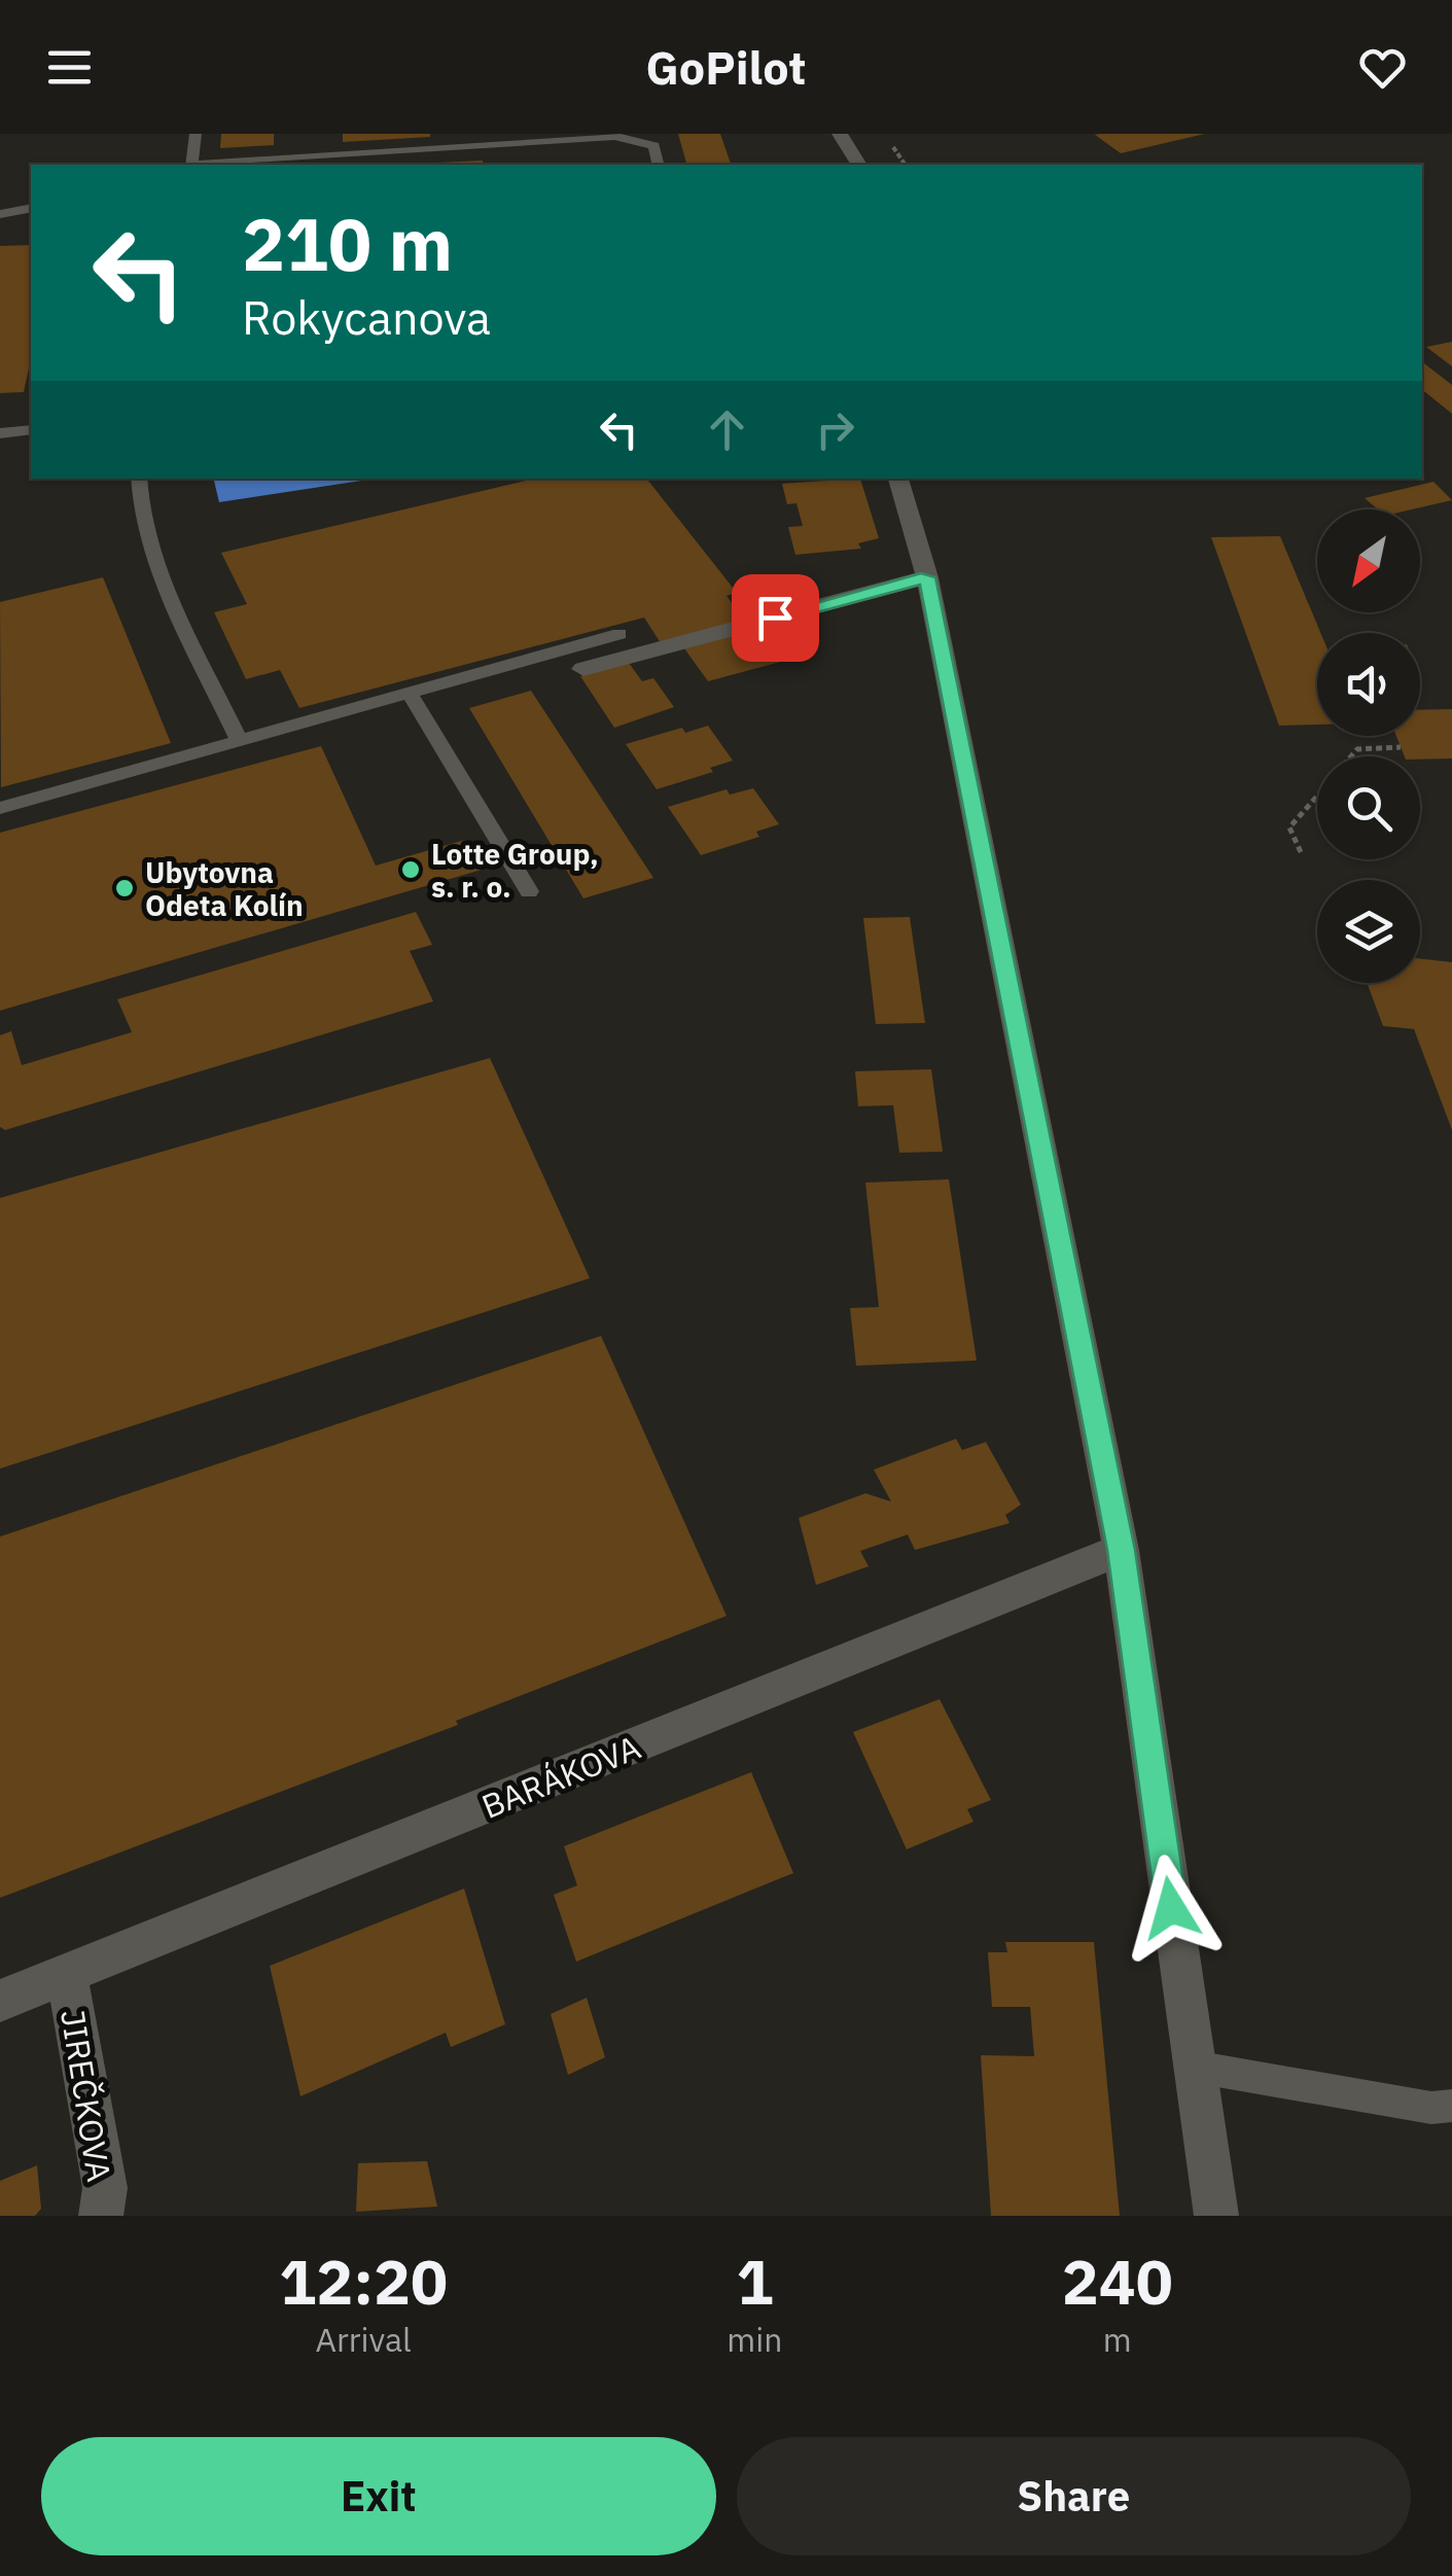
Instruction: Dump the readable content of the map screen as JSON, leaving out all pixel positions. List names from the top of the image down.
{
  "streets": {
    "street": ["BARÁKOVA", "JIREČKOVA"]
  },
  "crossings": [
    ["BARÁKOVA", "JIREČKOVA"]
  ],
  "places": ["Lotte Group, s. r. o.", "Ubytovna Odeta Kolín"],
  "north": "bottom left",
  "page": {
    "header": "GoPilot",
    "turn": ["210 m", "Rokycanova"],
    "eta": [
      "12:20",
      "Arrival",
      "1",
      "min",
      "240",
      "m"
    ],
    "buttons": ["Exit", "Share"]
  }
}
